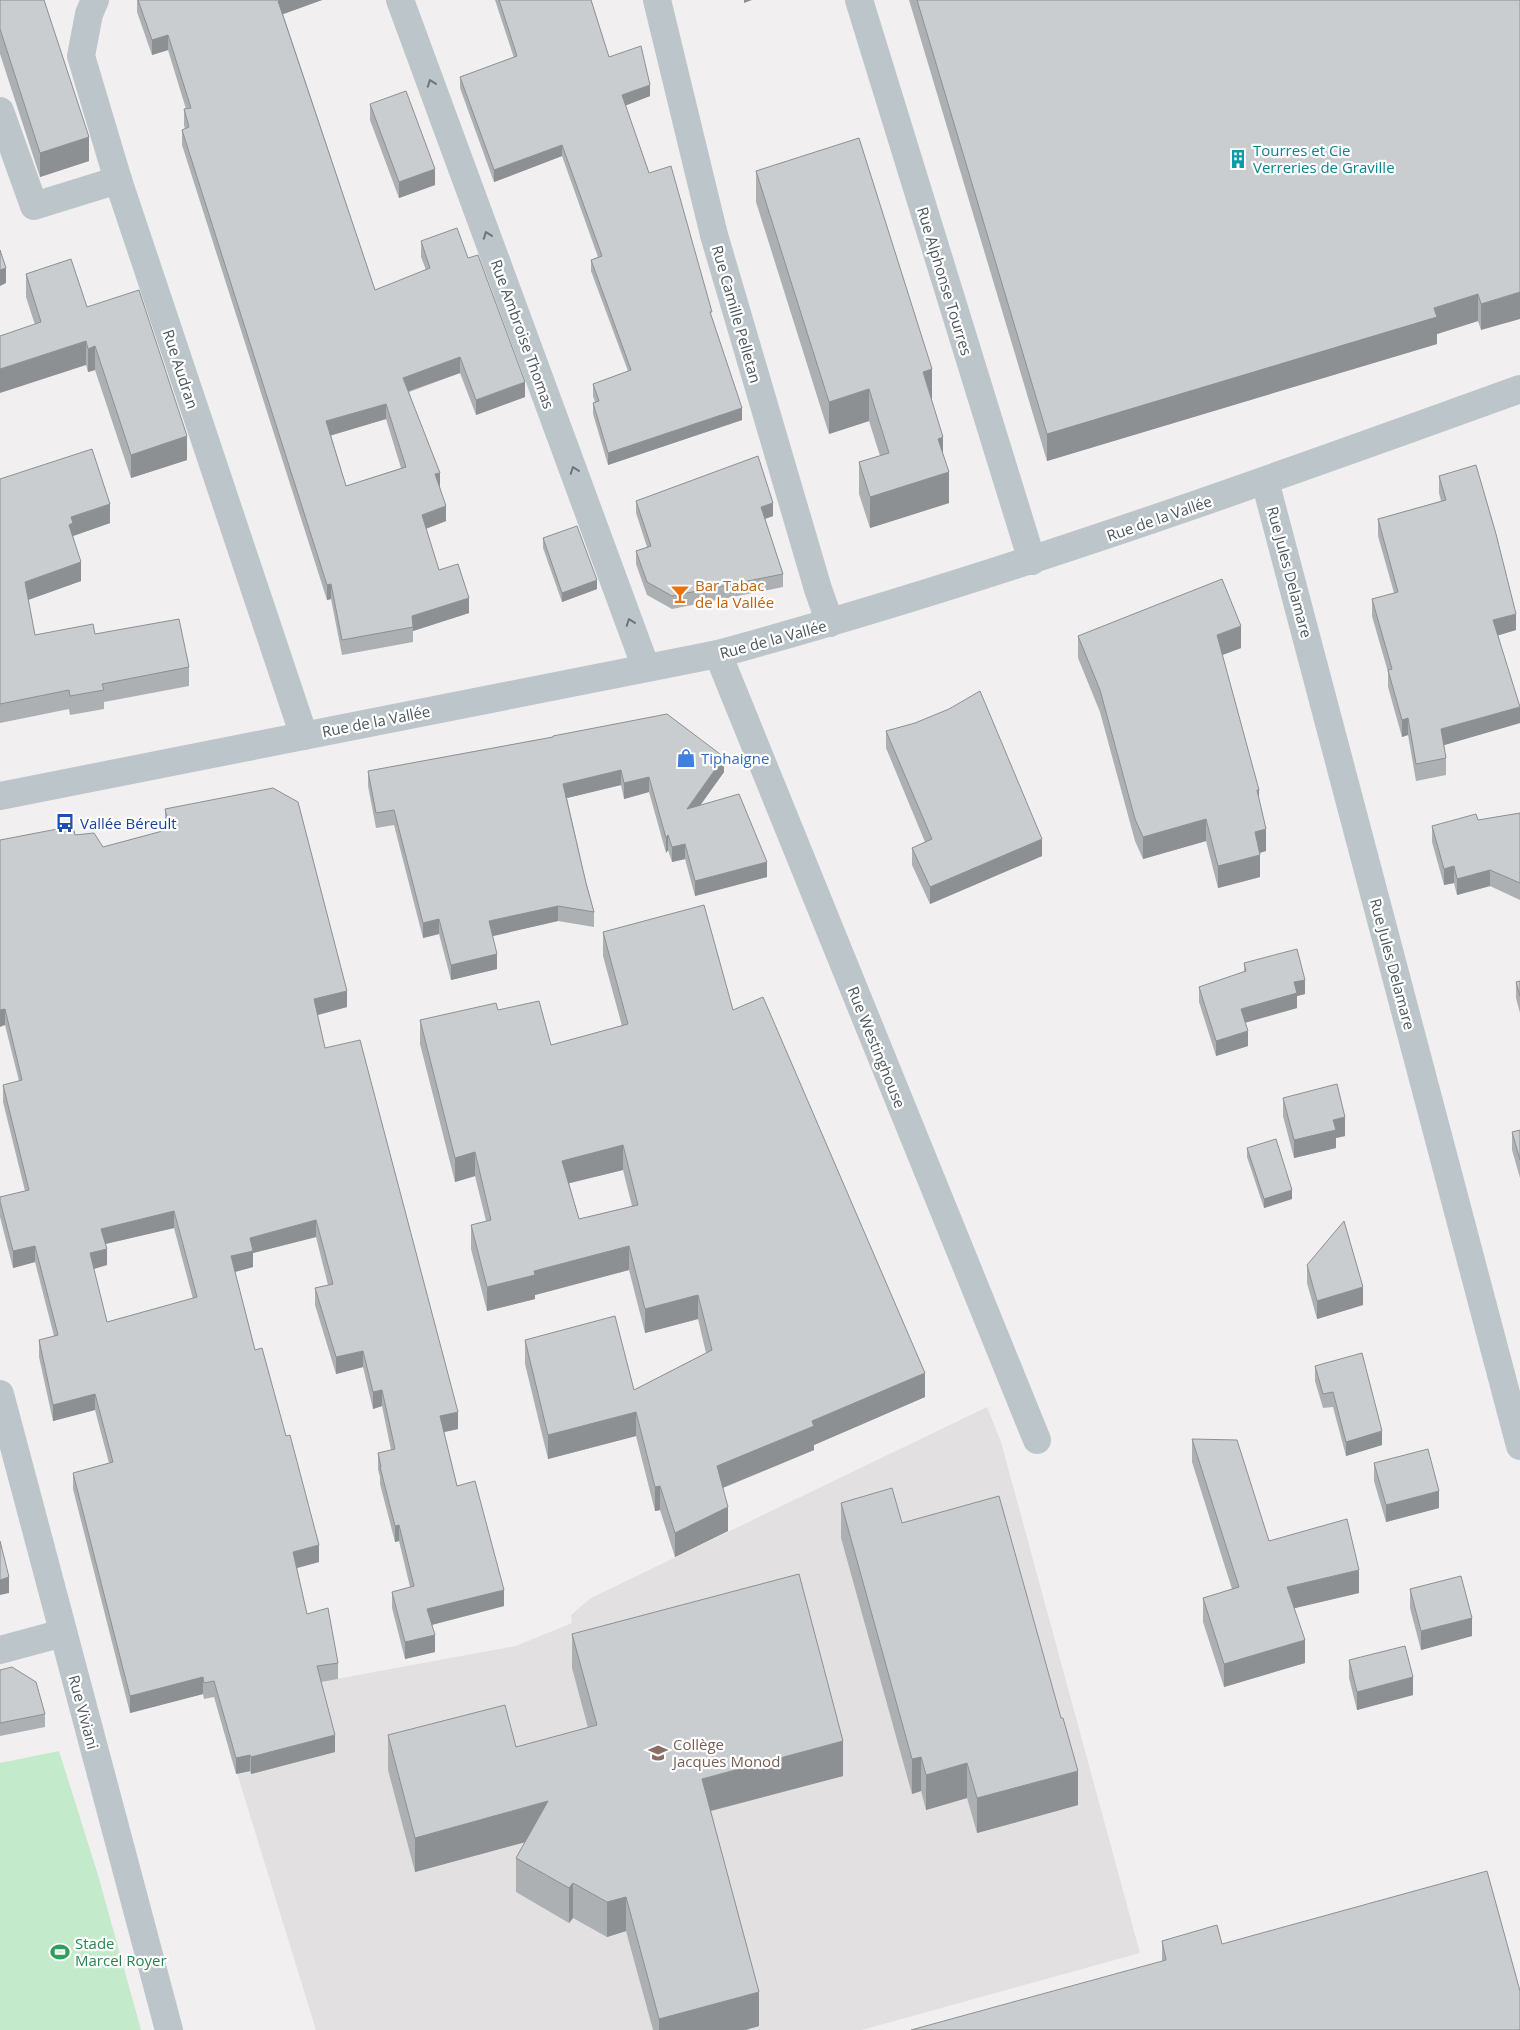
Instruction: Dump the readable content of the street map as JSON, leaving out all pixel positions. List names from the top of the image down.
{
  "streets": {
    "street": [
      "Rue Alphonse Tourres",
      "Rue Camille Pelletan",
      "Rue Ambroise Thomas",
      "Rue Audran",
      "Rue de la Vallée",
      "Rue Jules Delamare",
      "Rue Westinghouse",
      "Rue Viviani"
    ]
  },
  "crossings": [
    ["Rue Alphonse Tourres", "Rue de la Vallée"],
    ["Rue Camille Pelletan", "Rue de la Vallée"],
    ["Rue Ambroise Thomas", "Rue de la Vallée"],
    ["Rue Audran", "Rue de la Vallée"],
    ["Rue de la Vallée", "Rue Jules Delamare"],
    ["Rue de la Vallée", "Rue Westinghouse"]
  ],
  "one_way": ["Rue Ambroise Thomas"],
  "places": {
    "building": ["Tourres et Cie Verreries de Graville"],
    "bar": ["Bar Tabac de la Vallée"],
    "shop": ["Tiphaigne"],
    "bus stop": ["Vallée Béreult"],
    "school or university": ["Collège Jacques Monod"],
    "sports": ["Stade Marcel Royer"]
  }
}
